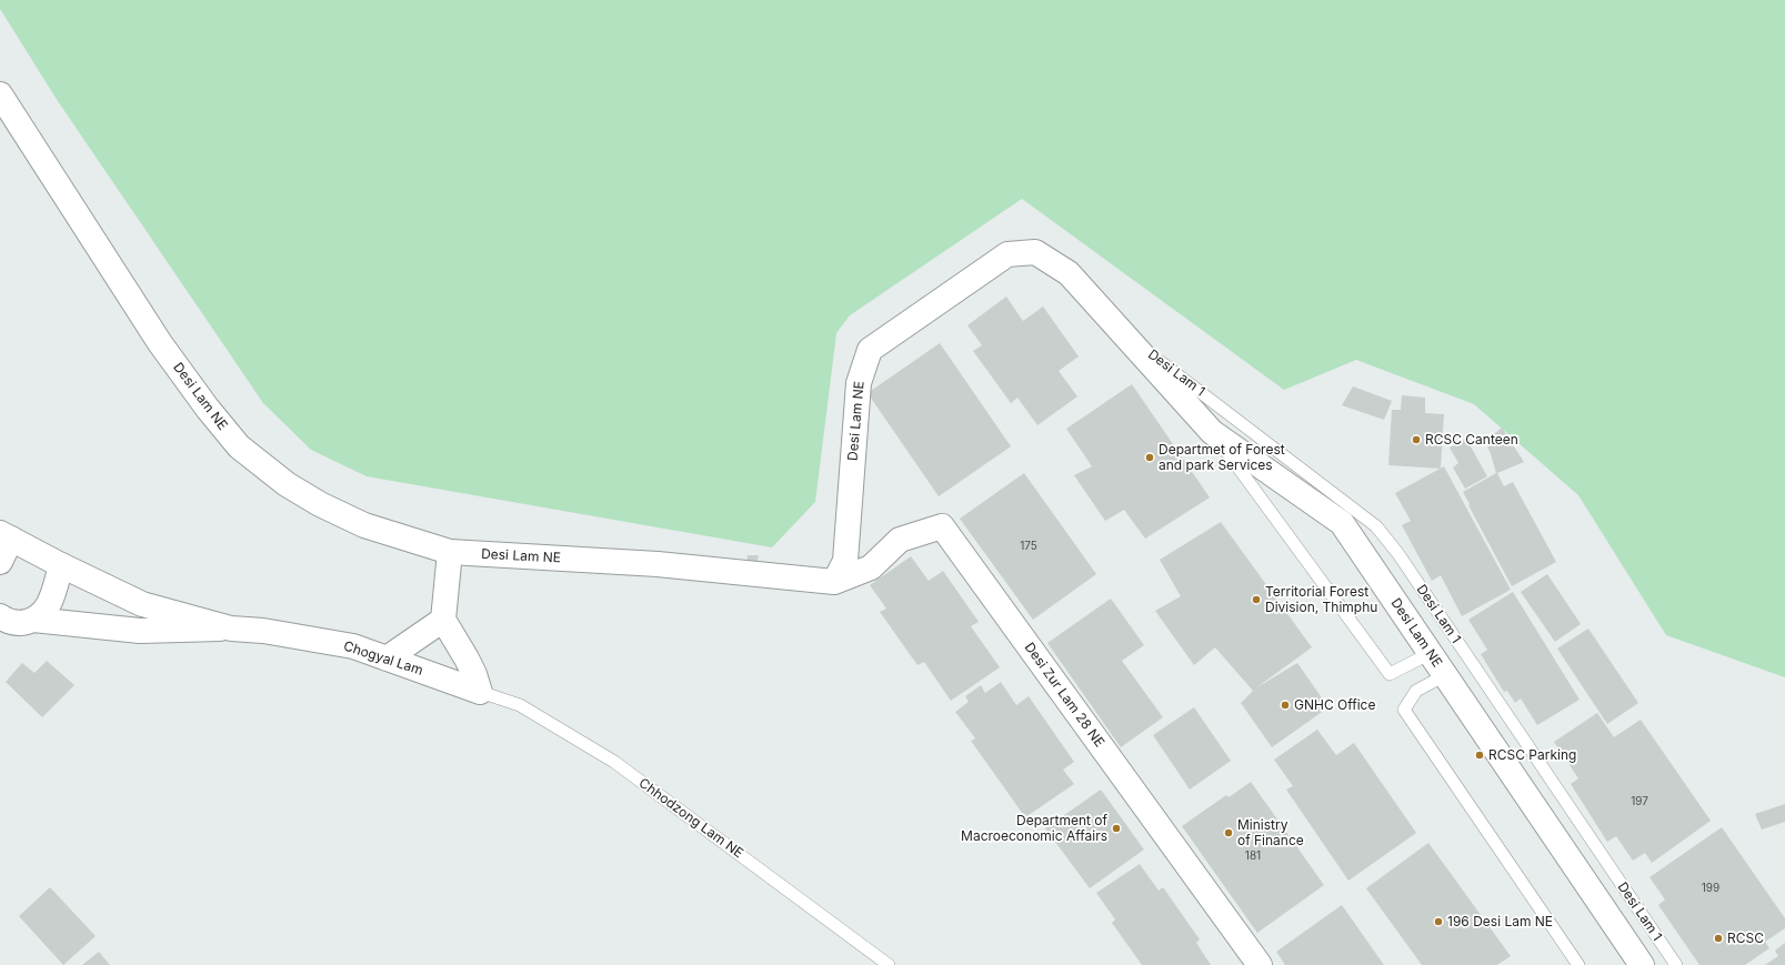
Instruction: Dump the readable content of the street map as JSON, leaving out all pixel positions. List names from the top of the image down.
{
  "streets": {
    "street": ["Desi Lam NE", "Chogyal Lam", "Desi Zur Lam 28 NE"],
    "lane": ["Desi Lam 1", "Chhodzong Lam NE"]
  },
  "crossings": [
    ["Desi Lam 1", "Desi Lam NE"],
    ["Desi Lam NE", "Desi Zur Lam 28 NE"],
    ["Chogyal Lam", "Chhodzong Lam NE"]
  ],
  "places": [
    "RCSC Canteen",
    "Departmet of Forest and park Services",
    "Territorial Forest Division, Thimphu",
    "GNHC Office",
    "RCSC Parking",
    "Department of Macroeconomic Affairs",
    "Ministry of Finance",
    "196 Desi Lam NE",
    "RCSC"
  ],
  "house_numbers": [
    "175",
    "197",
    "181",
    "199"
  ]
}
